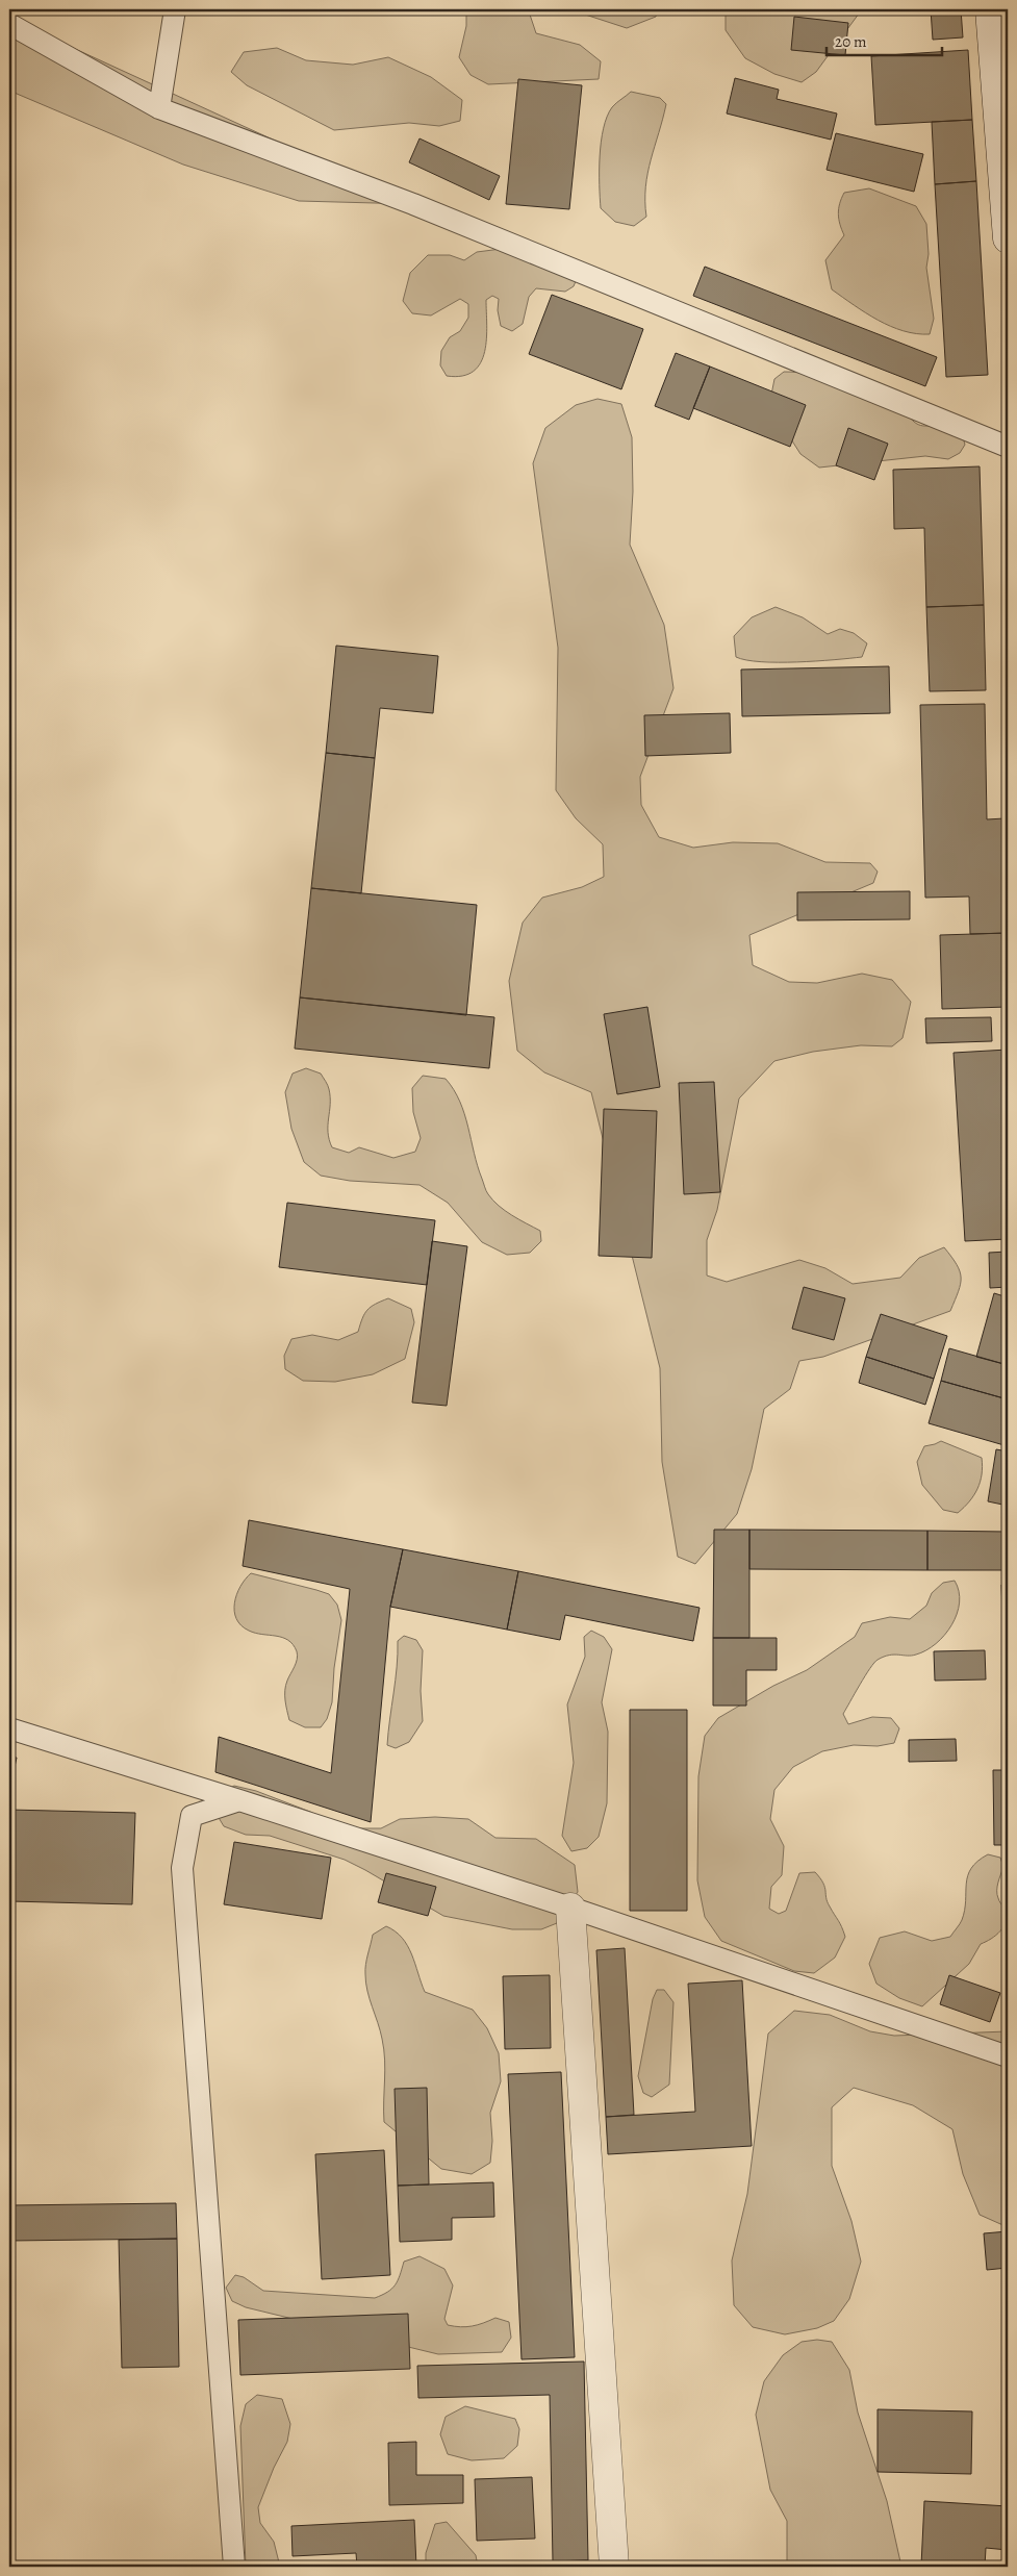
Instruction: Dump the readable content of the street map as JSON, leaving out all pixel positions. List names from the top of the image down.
{
  "scale_bar": "20 m"
}
